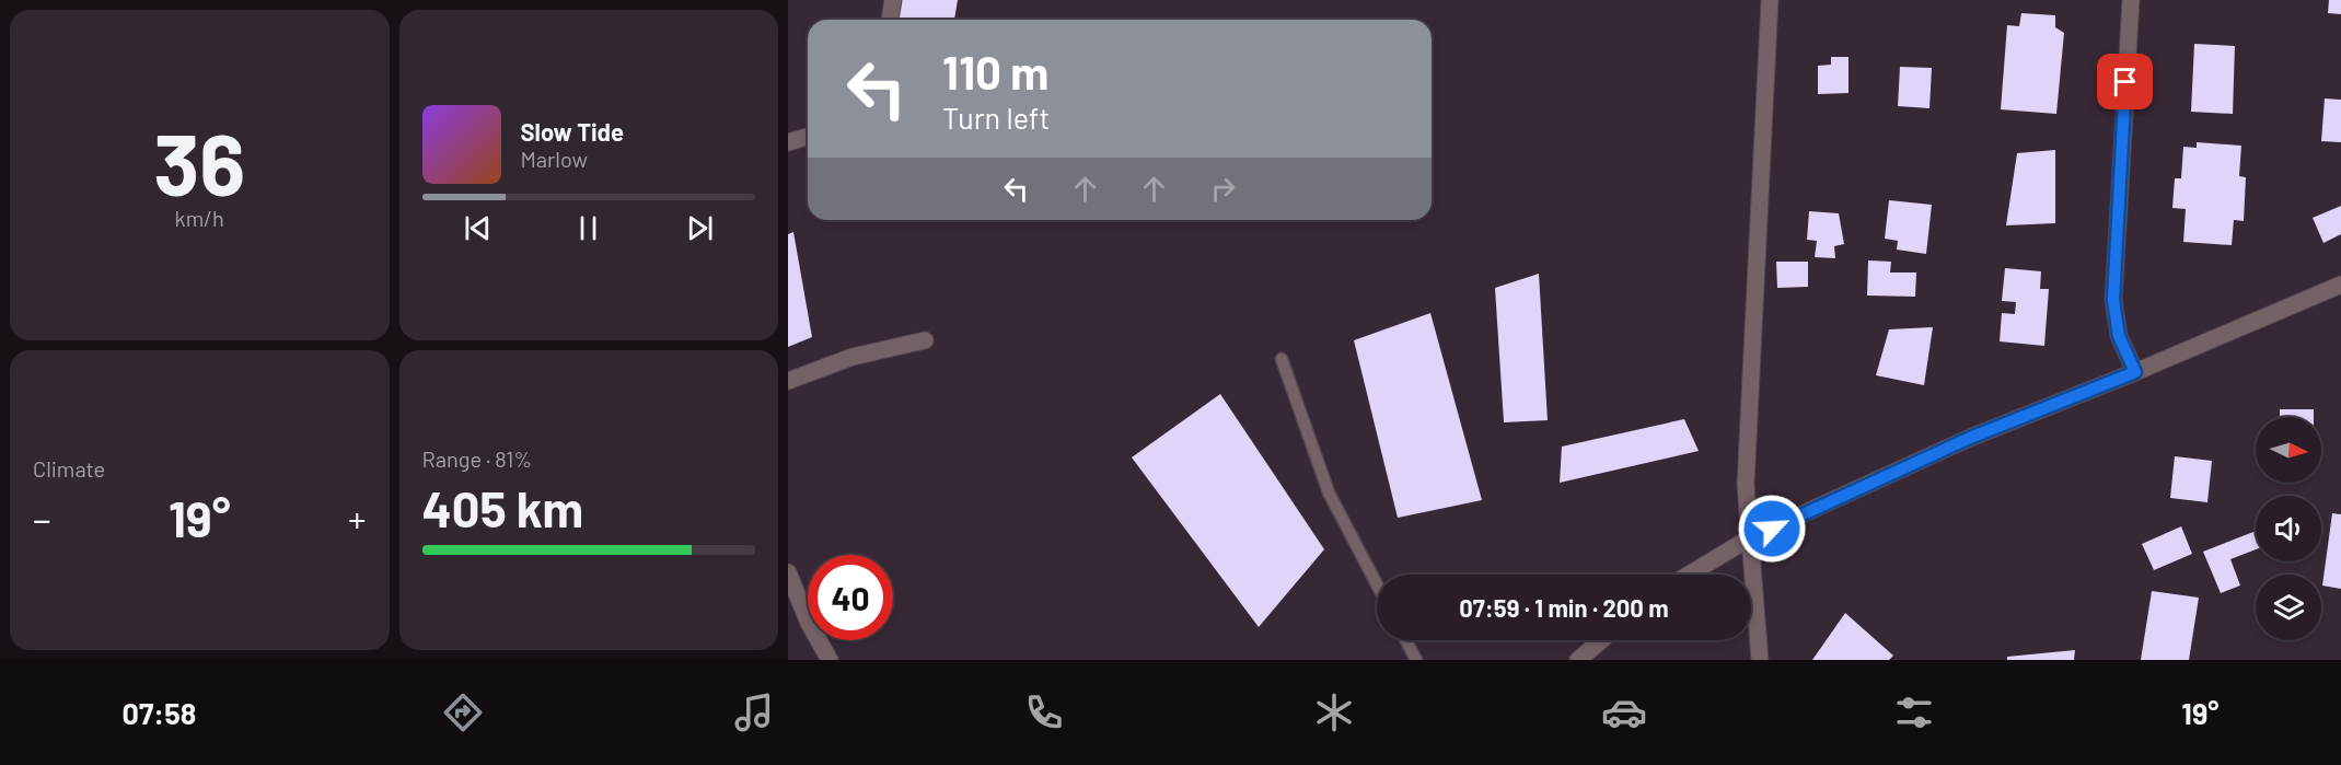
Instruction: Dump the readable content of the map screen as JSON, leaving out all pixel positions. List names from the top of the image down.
{
  "north": "right",
  "page": {
    "tile": [
      ["36", "km/h"],
      "Climate",
      ["Range · 81%", "405 km"]
    ],
    "turn": ["110 m", "Turn left"],
    "song": ["Slow Tide", "Marlow"],
    "heat": ["−", "19°", "+"],
    "limit": "40",
    "trip": "07:59 · 1 min · 200 m",
    "tabs": ["07:58", "19°"]
  }
}
